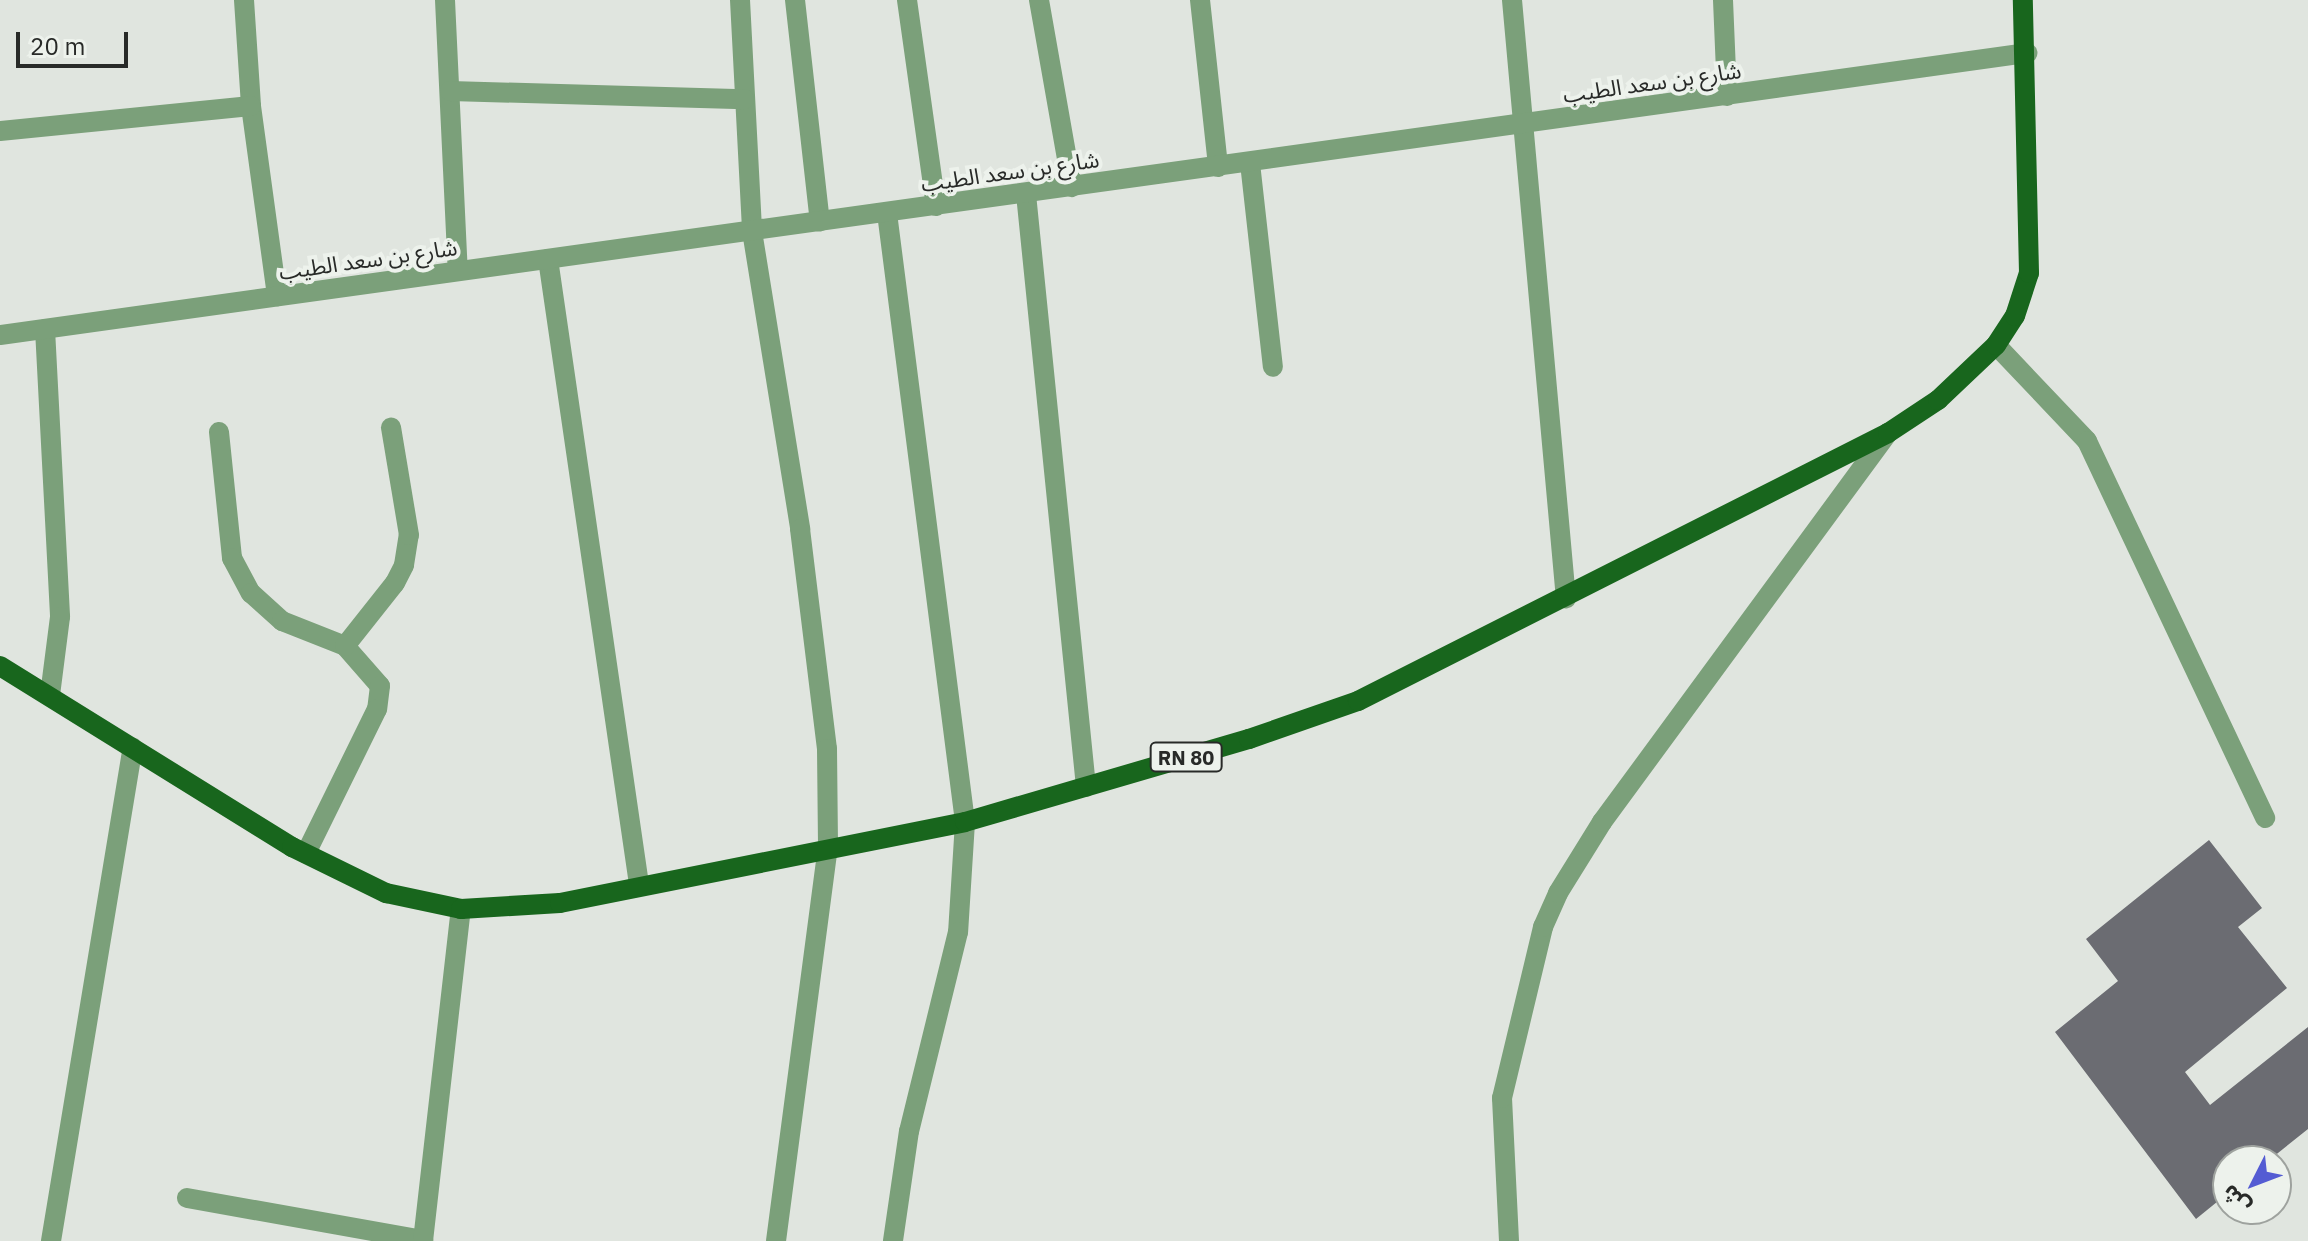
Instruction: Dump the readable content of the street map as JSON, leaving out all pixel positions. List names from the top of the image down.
{
  "streets": {
    "main road": ["RN 80"],
    "street": ["شارع بن سعد الطيب"]
  },
  "crossings": [
    ["شارع بن سعد الطيب", "RN 80"]
  ],
  "scale_bar": "20 m",
  "north": "bottom left"
}
